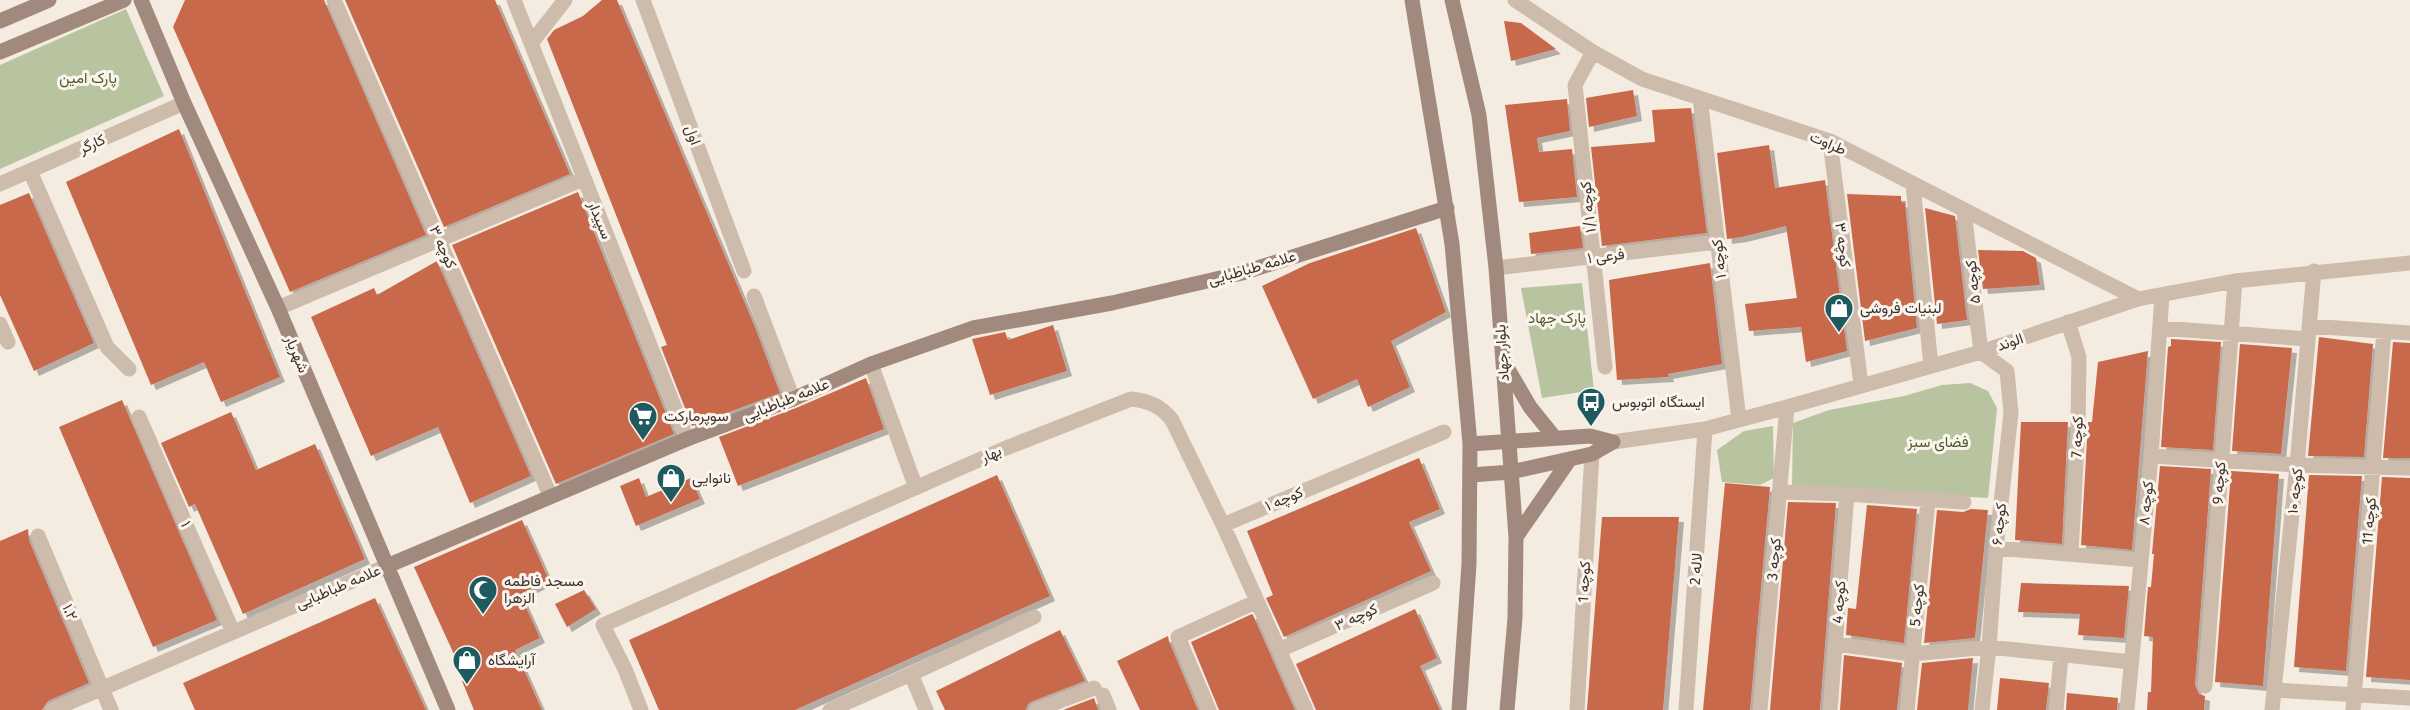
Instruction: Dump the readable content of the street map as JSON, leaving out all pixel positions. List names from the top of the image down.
{
  "streets": {
    "main road": [
      "علامه طباطبایی",
      "الوند",
      "بلوار جهاد",
      "شهریار"
    ],
    "street": [
      "اول",
      "طراوت",
      "کارگر",
      "کوچه ۱/۱",
      "سپیدار",
      "کوچه ۳",
      "فرعی ۱",
      "کوچه ۱",
      "کوچه ۵",
      "کوچه 7",
      "بهار",
      "کوچه 9",
      "کوچه ۱۰",
      "کوچه ۸",
      "کوچه 11",
      "۱",
      "کوچه ۶",
      "کوچه 3",
      "لاله 2",
      "کوچه 1",
      "کوچه 4",
      "کوچه 5",
      "۱.۲"
    ]
  },
  "crossings": [
    ["طراوت", "کوچه ۱/۱"],
    ["طراوت", "کوچه ۳"],
    ["طراوت", "کوچه ۱"],
    ["طراوت", "کوچه ۵"],
    ["طراوت", "الوند"],
    ["کارگر", "شهریار"],
    ["کوچه ۱/۱", "فرعی ۱"],
    ["سپیدار", "علامه طباطبایی"],
    ["کوچه ۳", "علامه طباطبایی"],
    ["کوچه ۳", "الوند"],
    ["کوچه ۳", "بهار"],
    ["فرعی ۱", "کوچه ۱"],
    ["فرعی ۱", "بلوار جهاد"],
    ["کوچه ۱", "الوند"],
    ["کوچه ۱", "بهار"],
    ["علامه طباطبایی", "شهریار"],
    ["علامه طباطبایی", "۱"],
    ["علامه طباطبایی", "۱.۲"],
    ["کوچه ۵", "الوند"],
    ["کوچه ۵", "کوچه ۶"],
    ["الوند", "بلوار جهاد"],
    ["الوند", "کوچه 7"],
    ["الوند", "کوچه 9"],
    ["الوند", "کوچه ۱۰"],
    ["الوند", "کوچه ۸"],
    ["الوند", "کوچه ۶"],
    ["الوند", "کوچه 3"],
    ["الوند", "لاله 2"],
    ["الوند", "کوچه 1"]
  ],
  "parks": ["پارک امین", "پارک جهاد", "فضای سبز"],
  "places": {
    "shop": ["لبنیات فروشی", "نانوایی", "آرایشگاه"],
    "bus stop": ["ایستگاه اتوبوس"],
    "supermarket": ["سوپرمارکت"],
    "mosque": ["مسجد فاطمه الزهرا"]
  }
}
